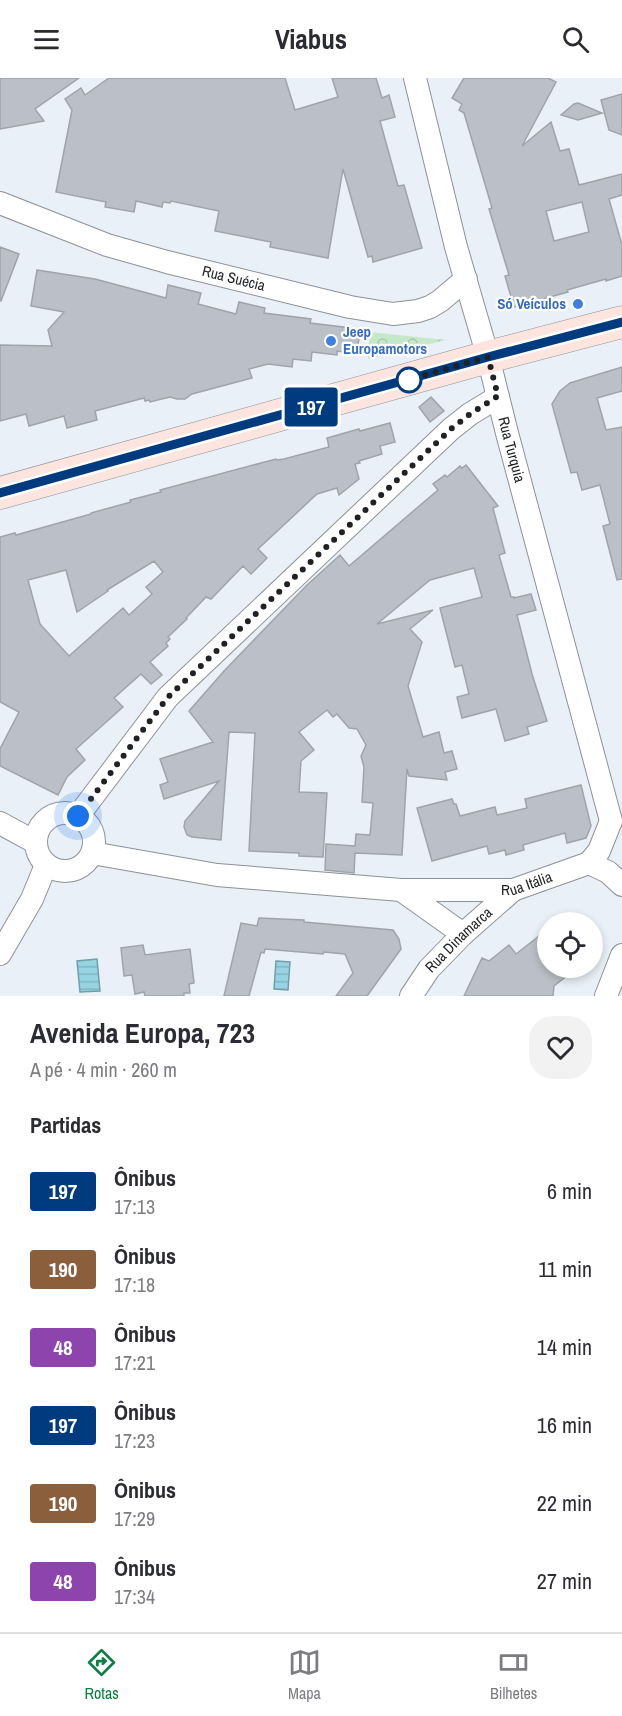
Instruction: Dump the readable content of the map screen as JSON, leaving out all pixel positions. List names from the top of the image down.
{
  "streets": {
    "street": [
      "Rua Suécia",
      "Rua Turquia",
      "Rua Itália",
      "Rua Dinamarca"
    ]
  },
  "crossings": [
    ["Rua Suécia", "Rua Turquia"],
    ["Rua Itália", "Rua Dinamarca"]
  ],
  "places": ["Só Veículos", "Jeep Europamotors"],
  "lines": ["bus line 197"],
  "page": {
    "header": "Viabus",
    "on_map": "197",
    "heading": [
      ["Avenida Europa, 723", "A pé · 4 min · 260 m"],
      "Partidas"
    ],
    "list": [
      {
        "mark": "197",
        "name": "Ônibus",
        "note": "17:13",
        "value": "6 min"
      },
      {
        "mark": "190",
        "name": "Ônibus",
        "note": "17:18",
        "value": "11 min"
      },
      {
        "mark": "48",
        "name": "Ônibus",
        "note": "17:21",
        "value": "14 min"
      },
      {
        "mark": "197",
        "name": "Ônibus",
        "note": "17:23",
        "value": "16 min"
      },
      {
        "mark": "190",
        "name": "Ônibus",
        "note": "17:29",
        "value": "22 min"
      },
      {
        "mark": "48",
        "name": "Ônibus",
        "note": "17:34",
        "value": "27 min"
      }
    ],
    "tabs": ["Rotas", "Mapa", "Bilhetes"]
  }
}
